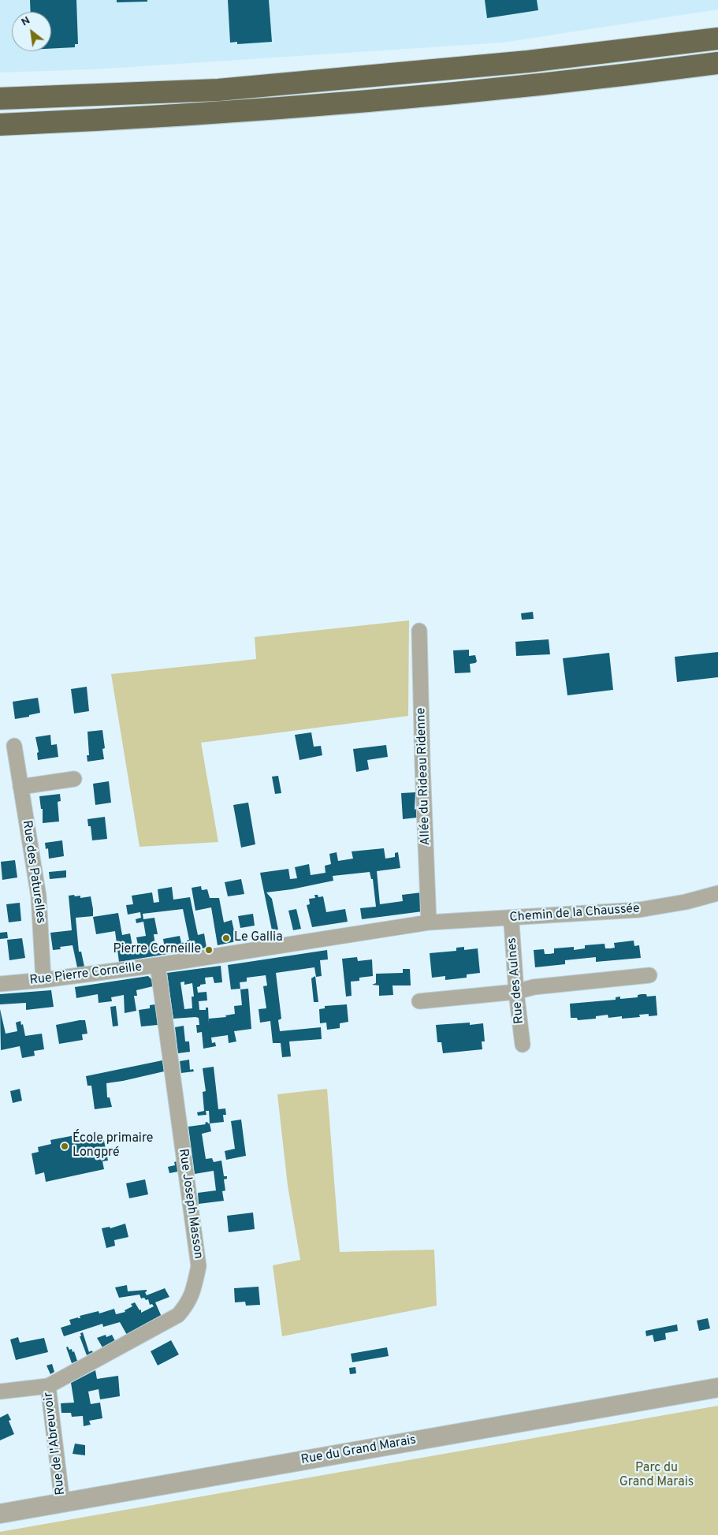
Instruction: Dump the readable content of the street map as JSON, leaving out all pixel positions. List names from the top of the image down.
{
  "streets": {
    "street": [
      "Allée du Rideau Ridenne",
      "Rue des Paturelles",
      "Chemin de la Chaussée",
      "Rue Pierre Corneille",
      "Rue des Aulnes",
      "Rue Joseph Masson",
      "Rue de l'Abreuvoir",
      "Rue du Grand Marais"
    ]
  },
  "crossings": [
    ["Allée du Rideau Ridenne", "Chemin de la Chaussée"],
    ["Allée du Rideau Ridenne", "Rue Pierre Corneille"],
    ["Rue des Paturelles", "Rue Pierre Corneille"],
    ["Chemin de la Chaussée", "Rue Pierre Corneille"],
    ["Chemin de la Chaussée", "Rue des Aulnes"],
    ["Rue Pierre Corneille", "Rue Joseph Masson"],
    ["Rue Joseph Masson", "Rue de l'Abreuvoir"],
    ["Rue de l'Abreuvoir", "Rue du Grand Marais"]
  ],
  "parks": ["Parc du Grand Marais"],
  "places": ["Le Gallia", "Pierre Corneille", "École primaire Longpré"],
  "north": "top left"
}
